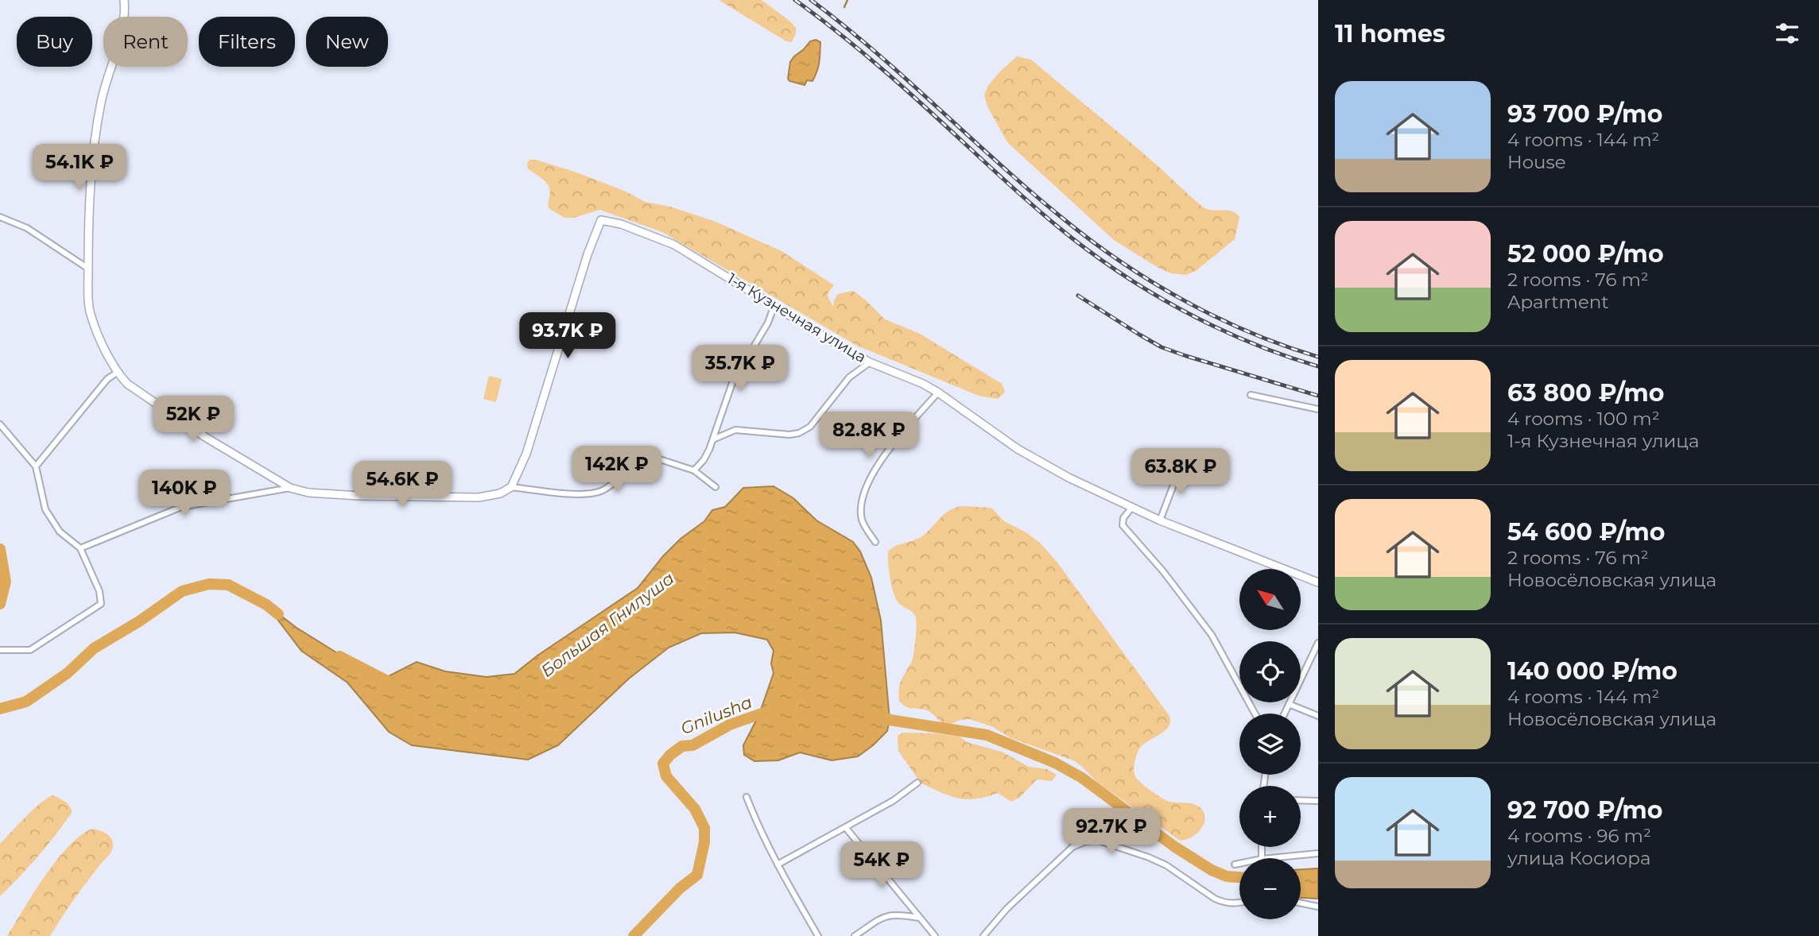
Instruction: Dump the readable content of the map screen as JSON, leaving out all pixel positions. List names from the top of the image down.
{
  "streets": {
    "street": ["1-я Кузнечная улица"]
  },
  "water": ["Большая Гнилуша", "Gnilusha"],
  "north": "top left",
  "page": {
    "heading": "11 homes",
    "chip": [
      "Buy",
      "Rent",
      "Filters",
      "New"
    ],
    "list": [
      {
        "name": "93 700 ₽/mo",
        "note": "4 rooms · 144 m² · House"
      },
      {
        "name": "52 000 ₽/mo",
        "note": "2 rooms · 76 m² · Apartment"
      },
      {
        "name": "63 800 ₽/mo",
        "note": "4 rooms · 100 m² · 1-я Кузнечная улица"
      },
      {
        "name": "54 600 ₽/mo",
        "note": "2 rooms · 76 m² · Новосёловская улица"
      },
      {
        "name": "140 000 ₽/mo",
        "note": "4 rooms · 144 m² · Новосёловская улица"
      },
      {
        "name": "92 700 ₽/mo",
        "note": "4 rooms · 96 m² · улица Косиора"
      }
    ],
    "price": [
      "54.1K ₽",
      "93.7K ₽",
      "35.7K ₽",
      "52K ₽",
      "82.8K ₽",
      "142K ₽",
      "63.8K ₽",
      "54.6K ₽",
      "140K ₽",
      "92.7K ₽",
      "54K ₽"
    ],
    "map_buttons": ["+", "−"]
  }
}
